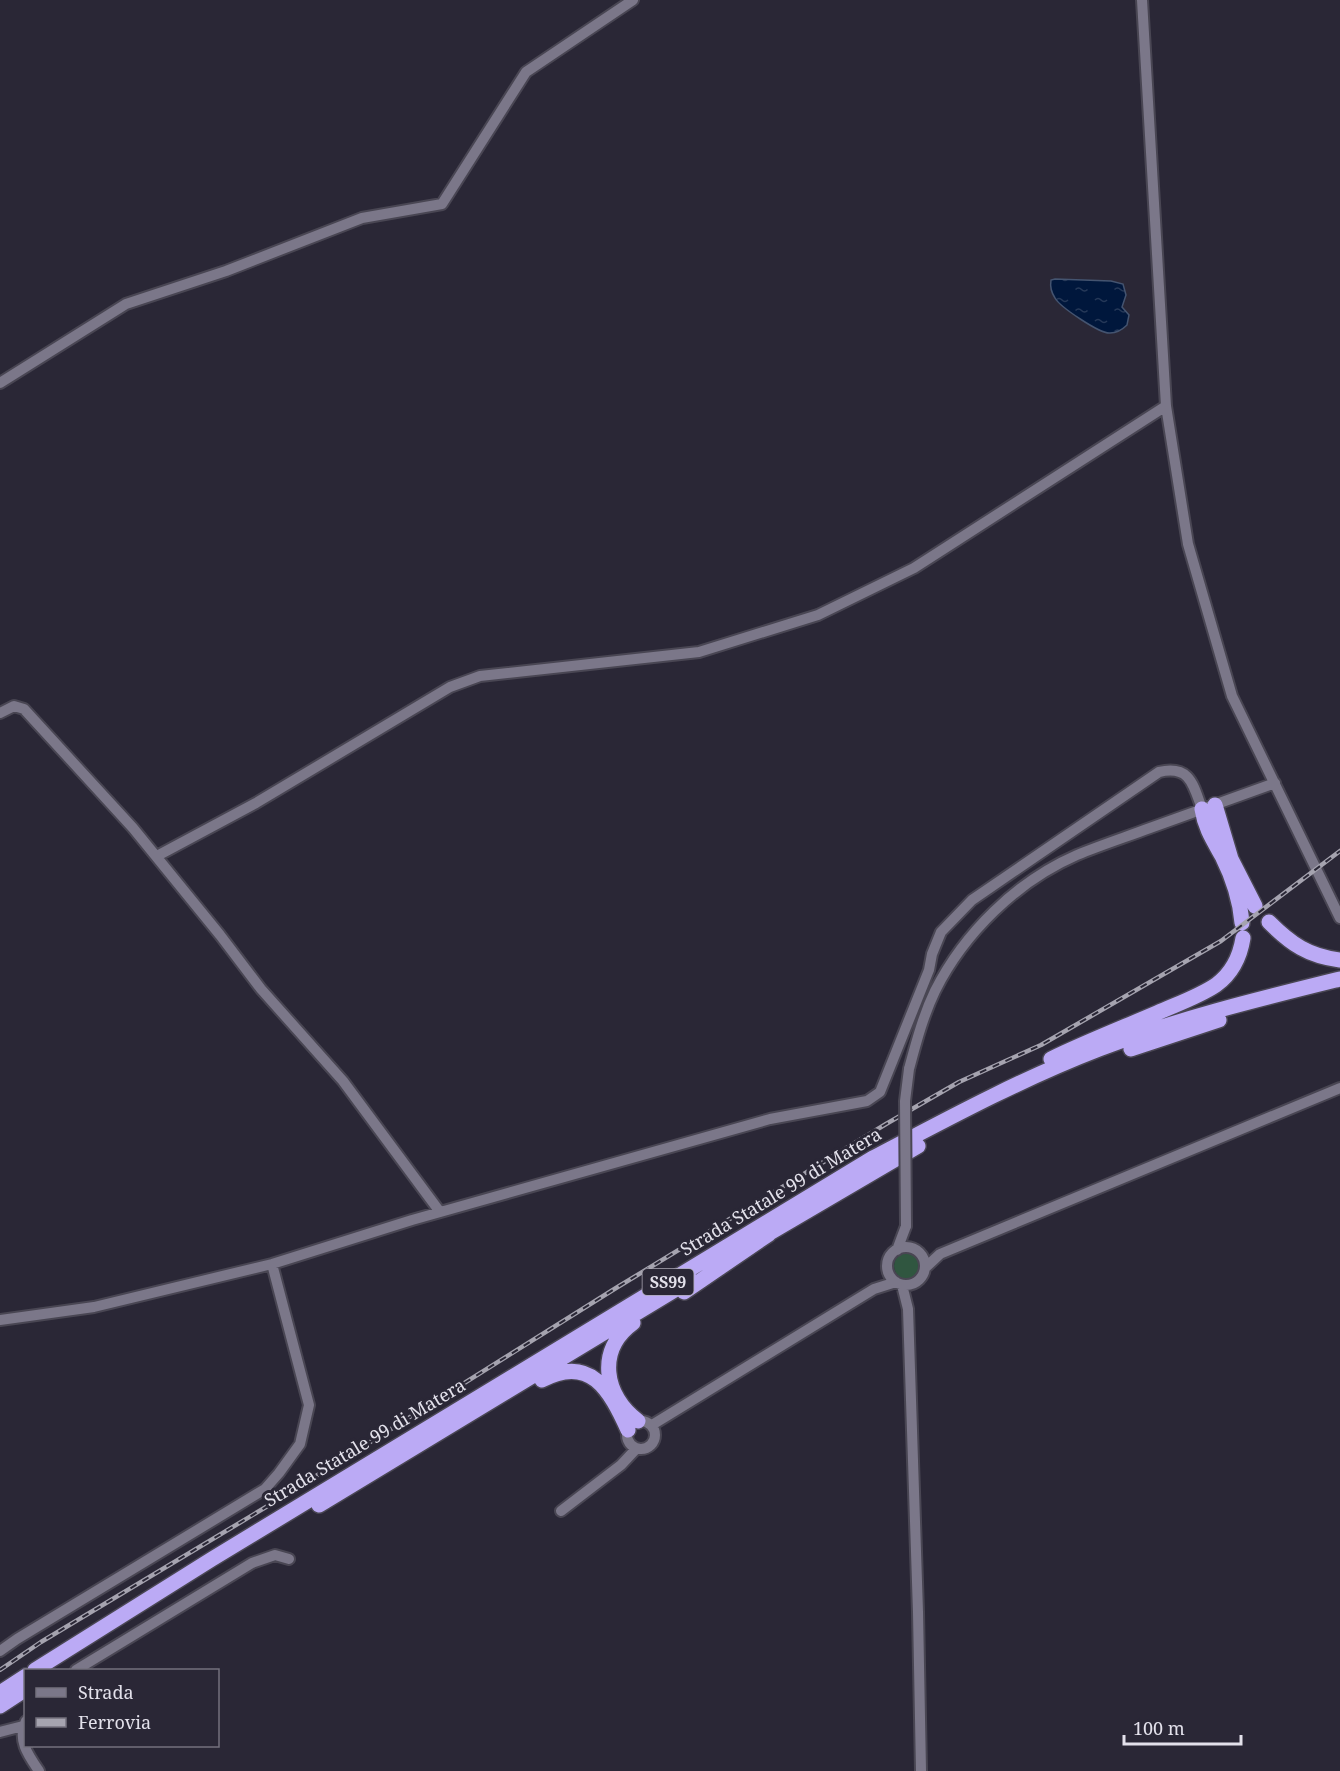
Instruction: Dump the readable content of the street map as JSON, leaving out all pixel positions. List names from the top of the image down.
{
  "streets": {
    "highway": ["Strada Statale 99 di Matera", "SS99"]
  },
  "legend": ["Strada", "Ferrovia"],
  "scale_bar": "100 m"
}
